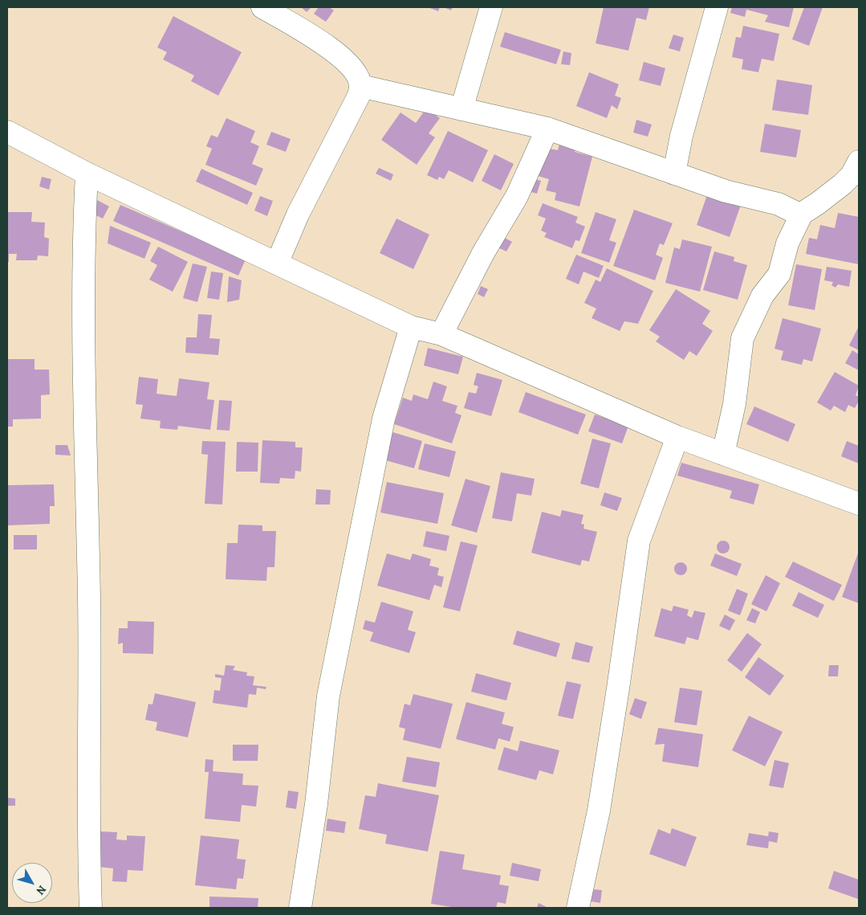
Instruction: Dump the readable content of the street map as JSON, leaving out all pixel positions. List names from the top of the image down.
{
  "north": "bottom right"
}
